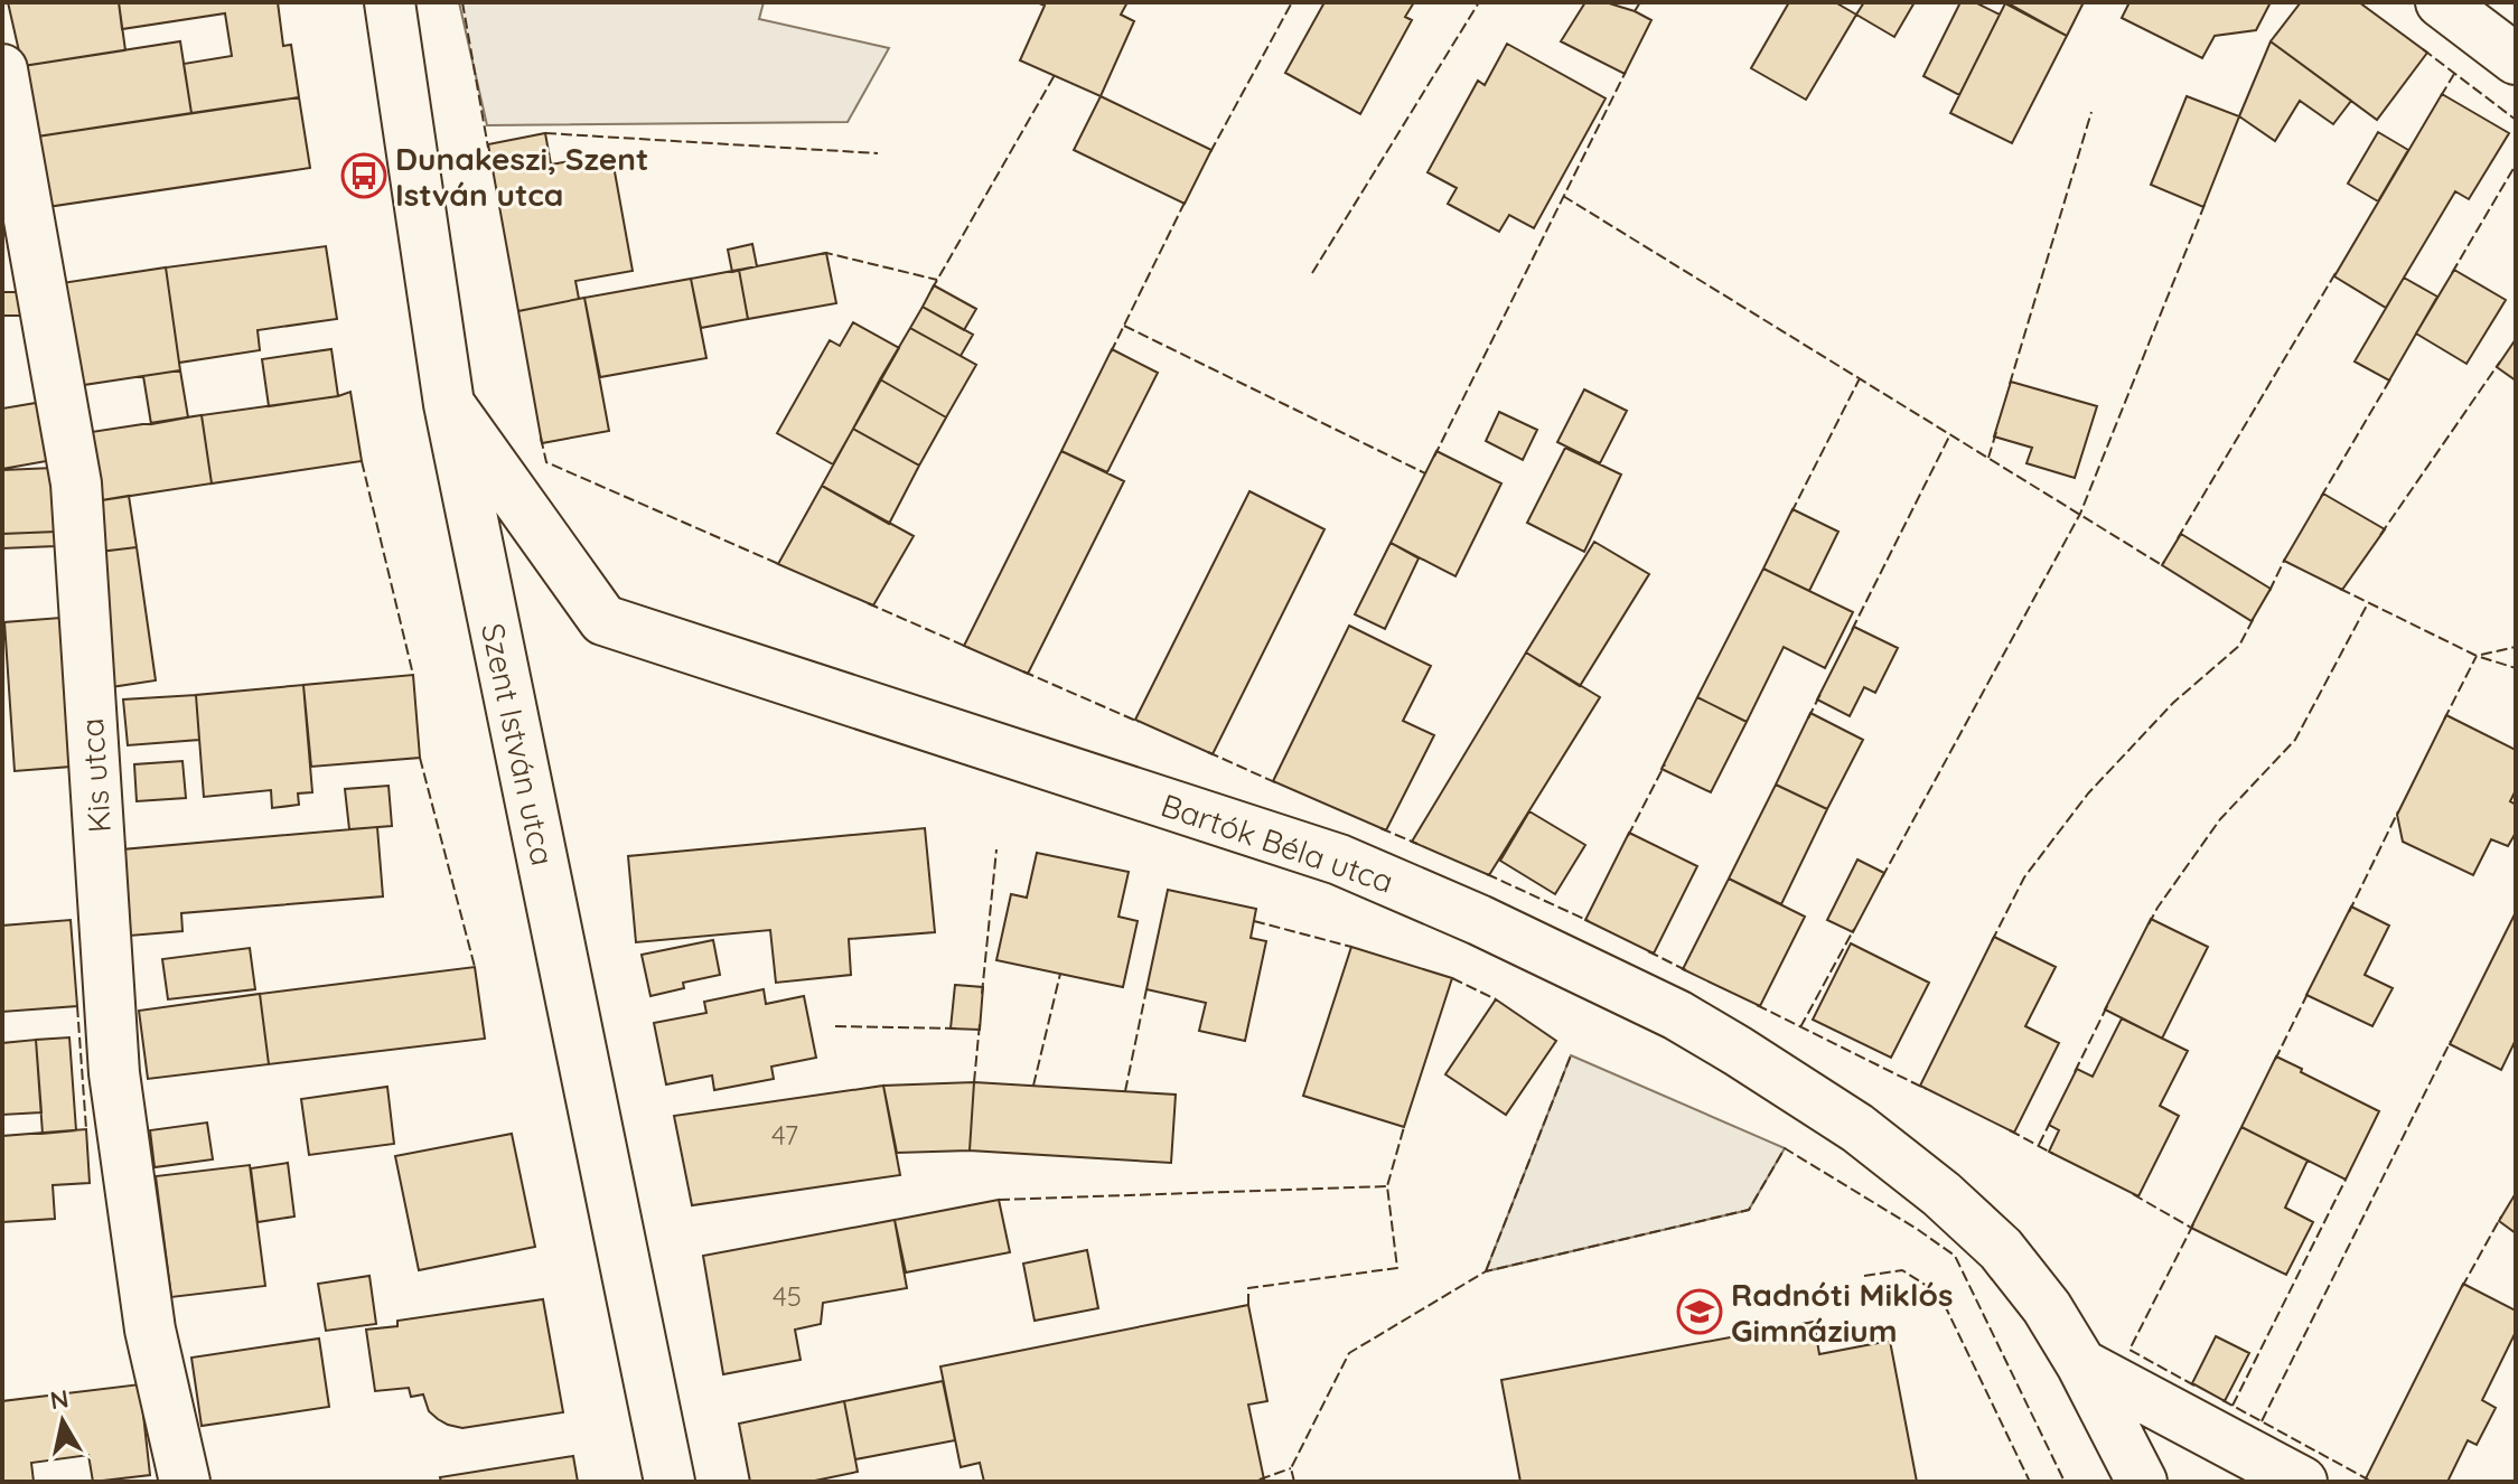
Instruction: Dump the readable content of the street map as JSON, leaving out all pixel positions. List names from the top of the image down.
{
  "streets": {
    "street": ["Szent István utca", "Kis utca", "Bartók Béla utca"]
  },
  "crossings": [
    ["Szent István utca", "Bartók Béla utca"]
  ],
  "places": {
    "bus stop": ["Dunakeszi, Szent István utca"],
    "school or university": ["Radnóti Miklós Gimnázium"]
  },
  "house_numbers": ["47", "45"],
  "north": "top"
}
